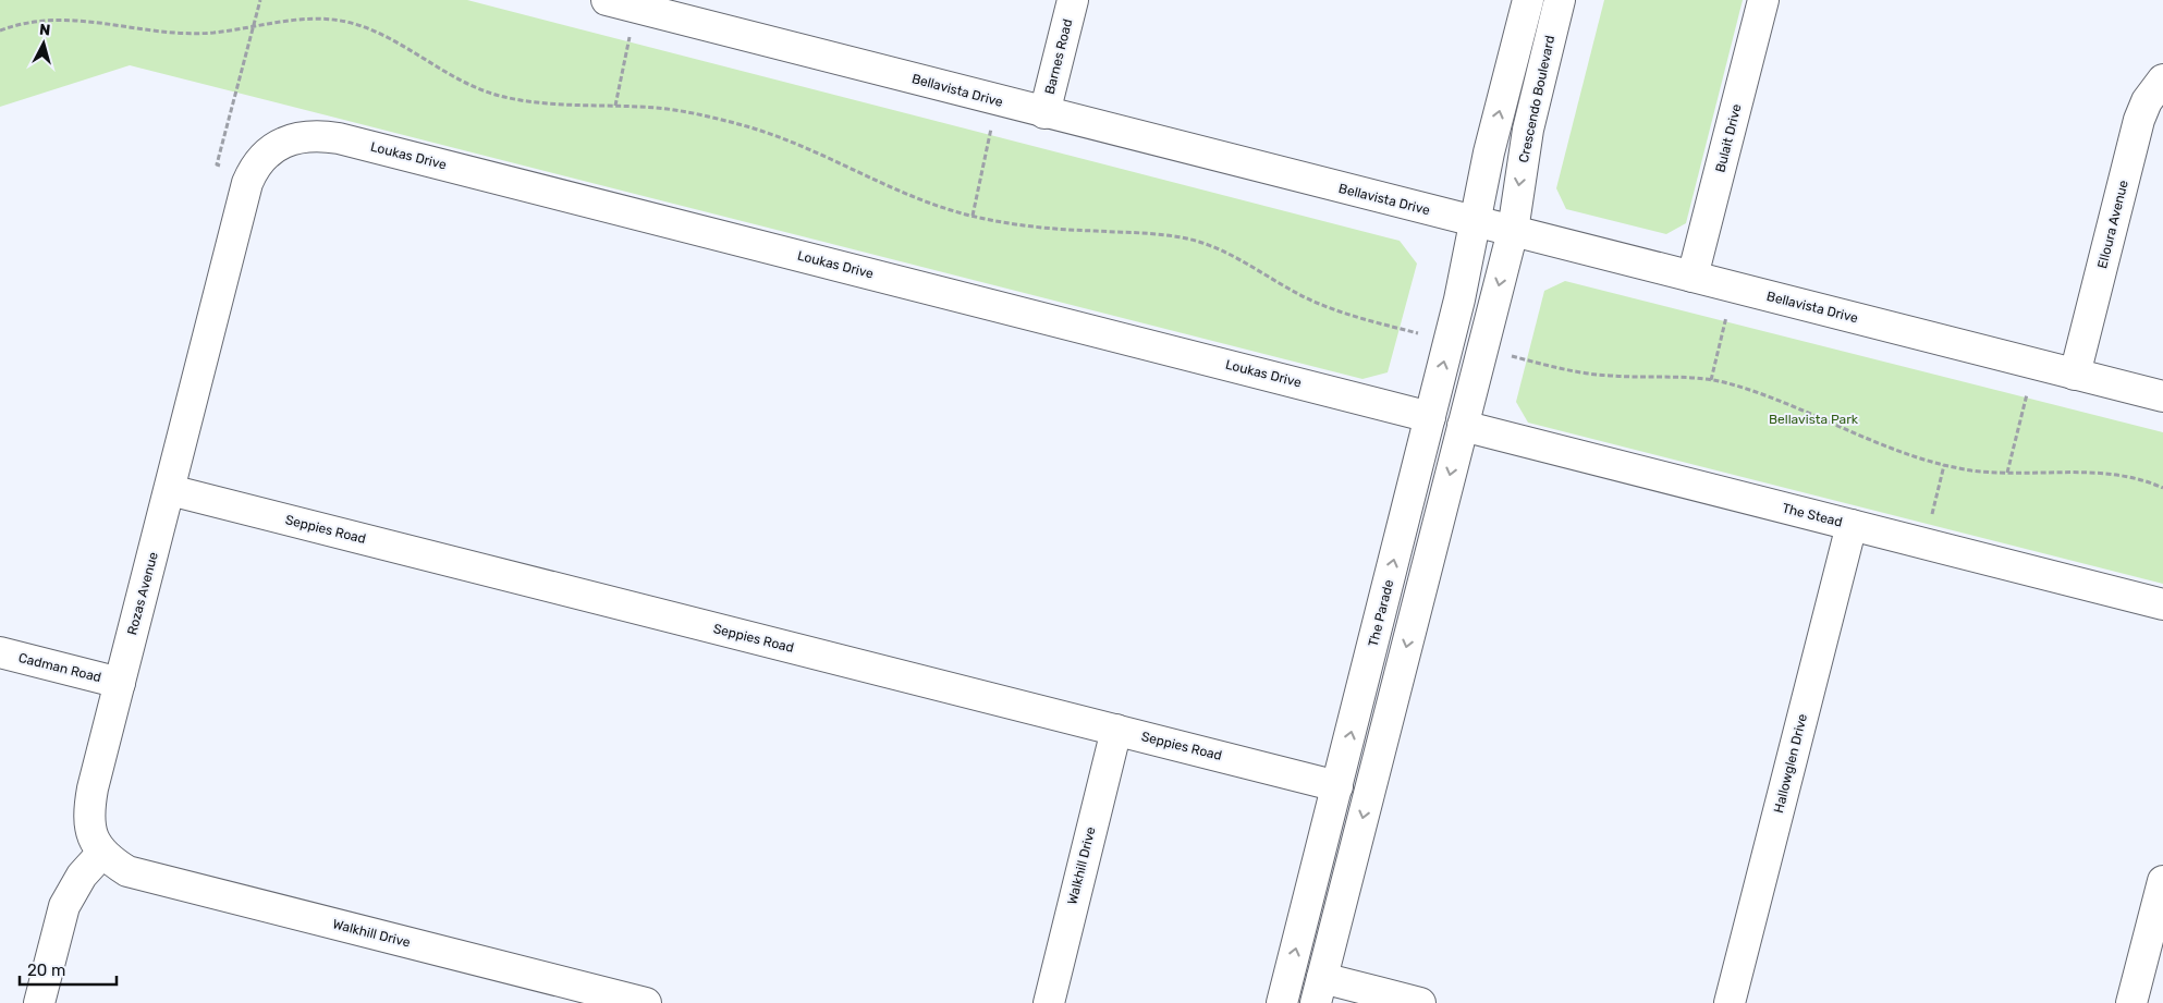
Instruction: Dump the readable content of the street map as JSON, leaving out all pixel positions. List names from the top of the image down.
{
  "streets": {
    "street": [
      "Barnes Road",
      "Bellavista Drive",
      "Crescendo Boulevard",
      "Bulait Drive",
      "Loukas Drive",
      "Elloura Avenue",
      "The Stead",
      "Seppies Road",
      "Rozas Avenue",
      "The Parade",
      "Cadman Road",
      "Hallowglen Drive",
      "Walkhill Drive"
    ]
  },
  "crossings": [
    ["Barnes Road", "Bellavista Drive"],
    ["Bellavista Drive", "Crescendo Boulevard"],
    ["Bellavista Drive", "Bulait Drive"],
    ["Bellavista Drive", "Elloura Avenue"],
    ["Bellavista Drive", "The Parade"],
    ["Loukas Drive", "Rozas Avenue"],
    ["Loukas Drive", "The Parade"],
    ["The Stead", "Hallowglen Drive"],
    ["Seppies Road", "Rozas Avenue"],
    ["Seppies Road", "The Parade"],
    ["Seppies Road", "Walkhill Drive"],
    ["Rozas Avenue", "Cadman Road"],
    ["Rozas Avenue", "Walkhill Drive"]
  ],
  "parks": ["Bellavista Park"],
  "scale_bar": "20 m",
  "north": "top"
}
